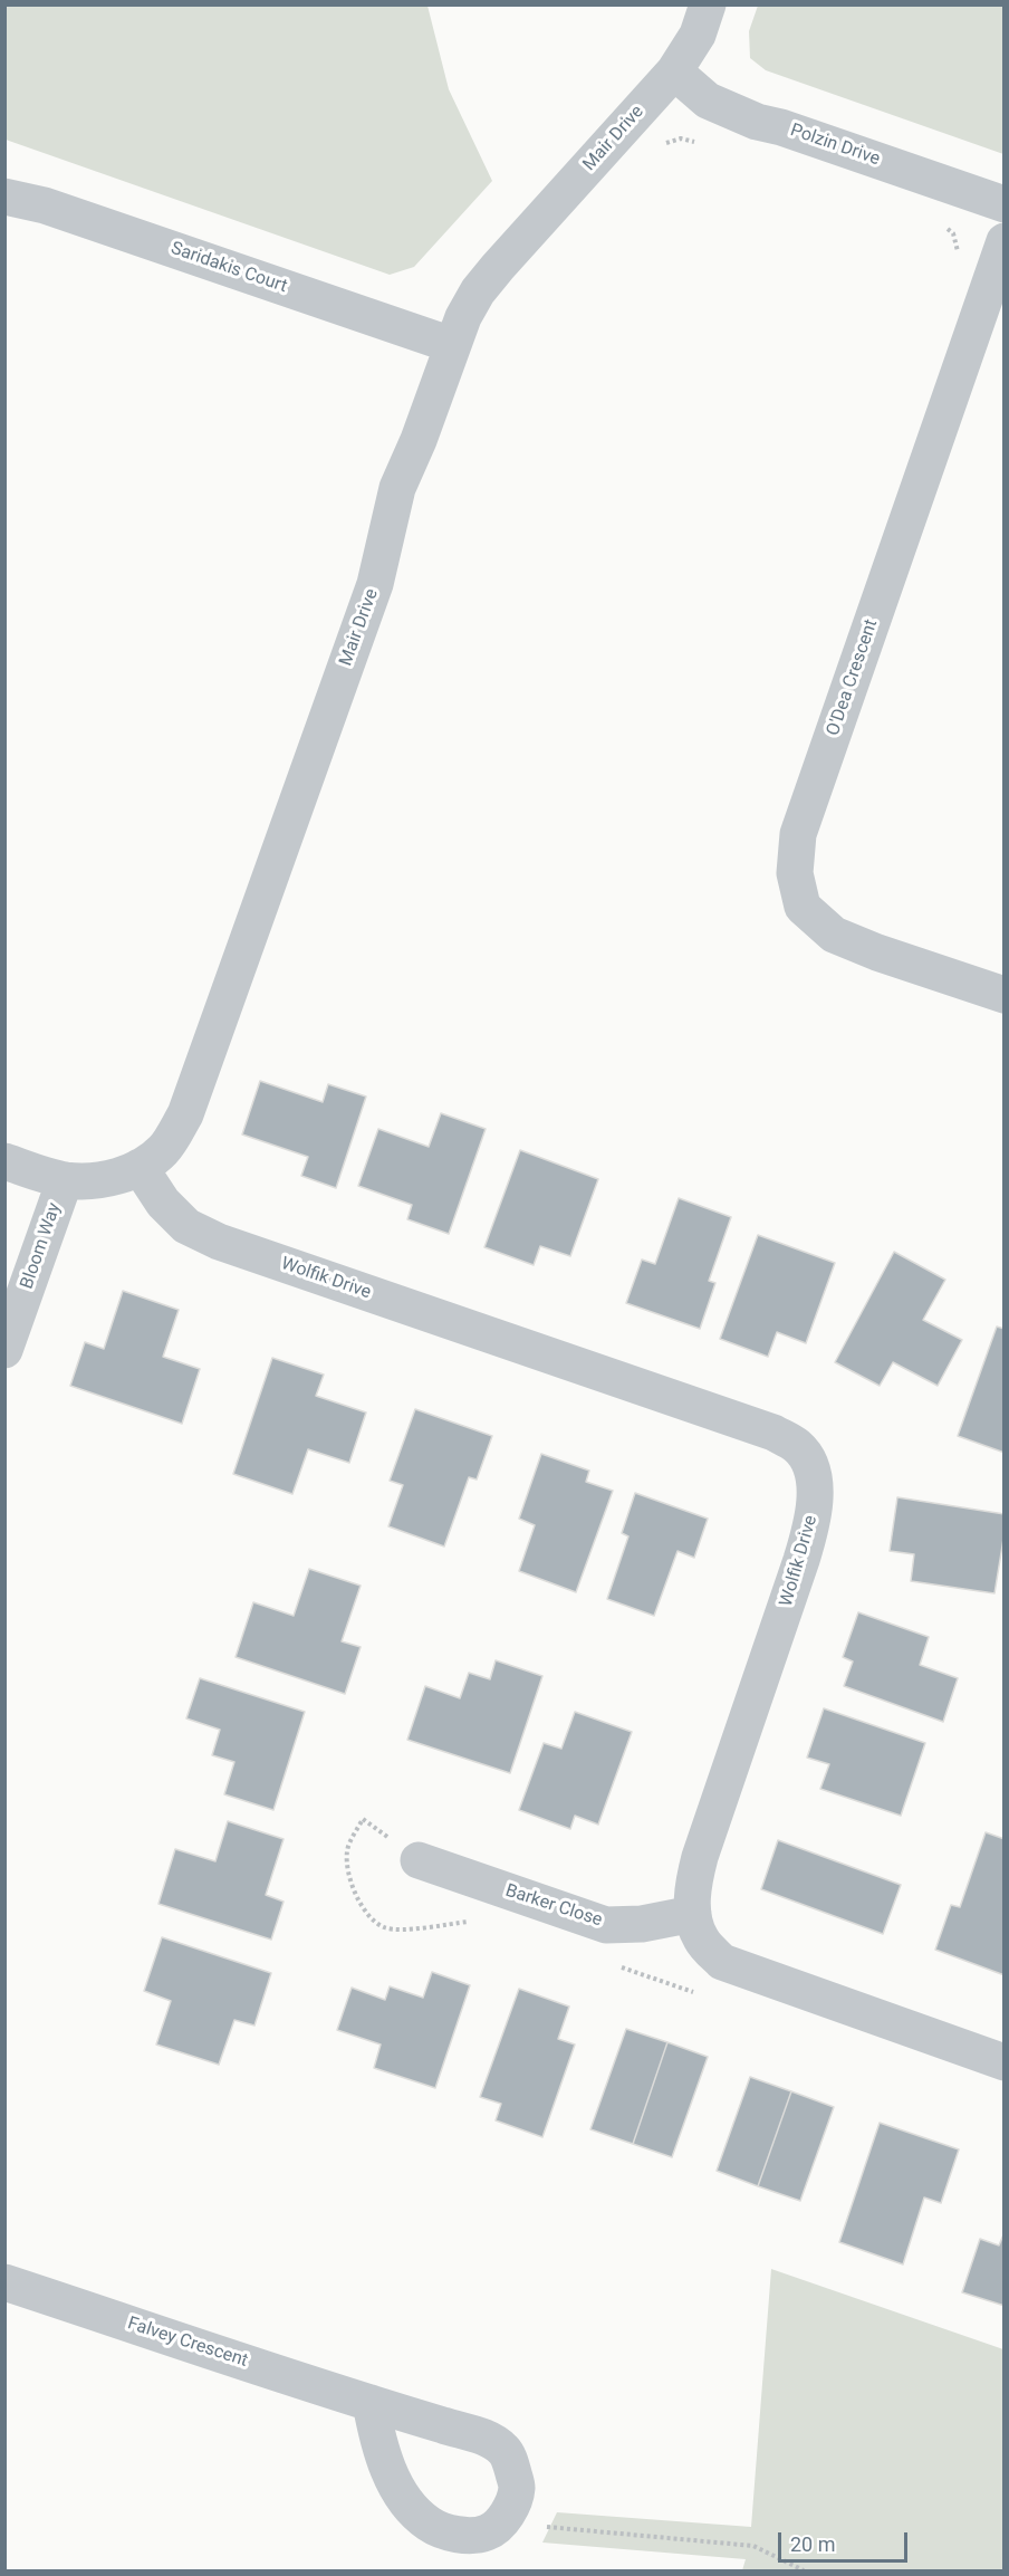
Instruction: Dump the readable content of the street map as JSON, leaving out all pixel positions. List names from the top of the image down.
{
  "streets": {
    "street": [
      "Mair Drive",
      "Polzin Drive",
      "Saridakis Court",
      "O'Dea Crescent",
      "Bloom Way",
      "Wolfik Drive",
      "Barker Close",
      "Falvey Crescent"
    ]
  },
  "crossings": [
    ["Mair Drive", "Polzin Drive"],
    ["Mair Drive", "Saridakis Court"],
    ["Mair Drive", "Bloom Way"],
    ["Mair Drive", "Wolfik Drive"],
    ["Wolfik Drive", "Barker Close"]
  ],
  "scale_bar": "20 m"
}
